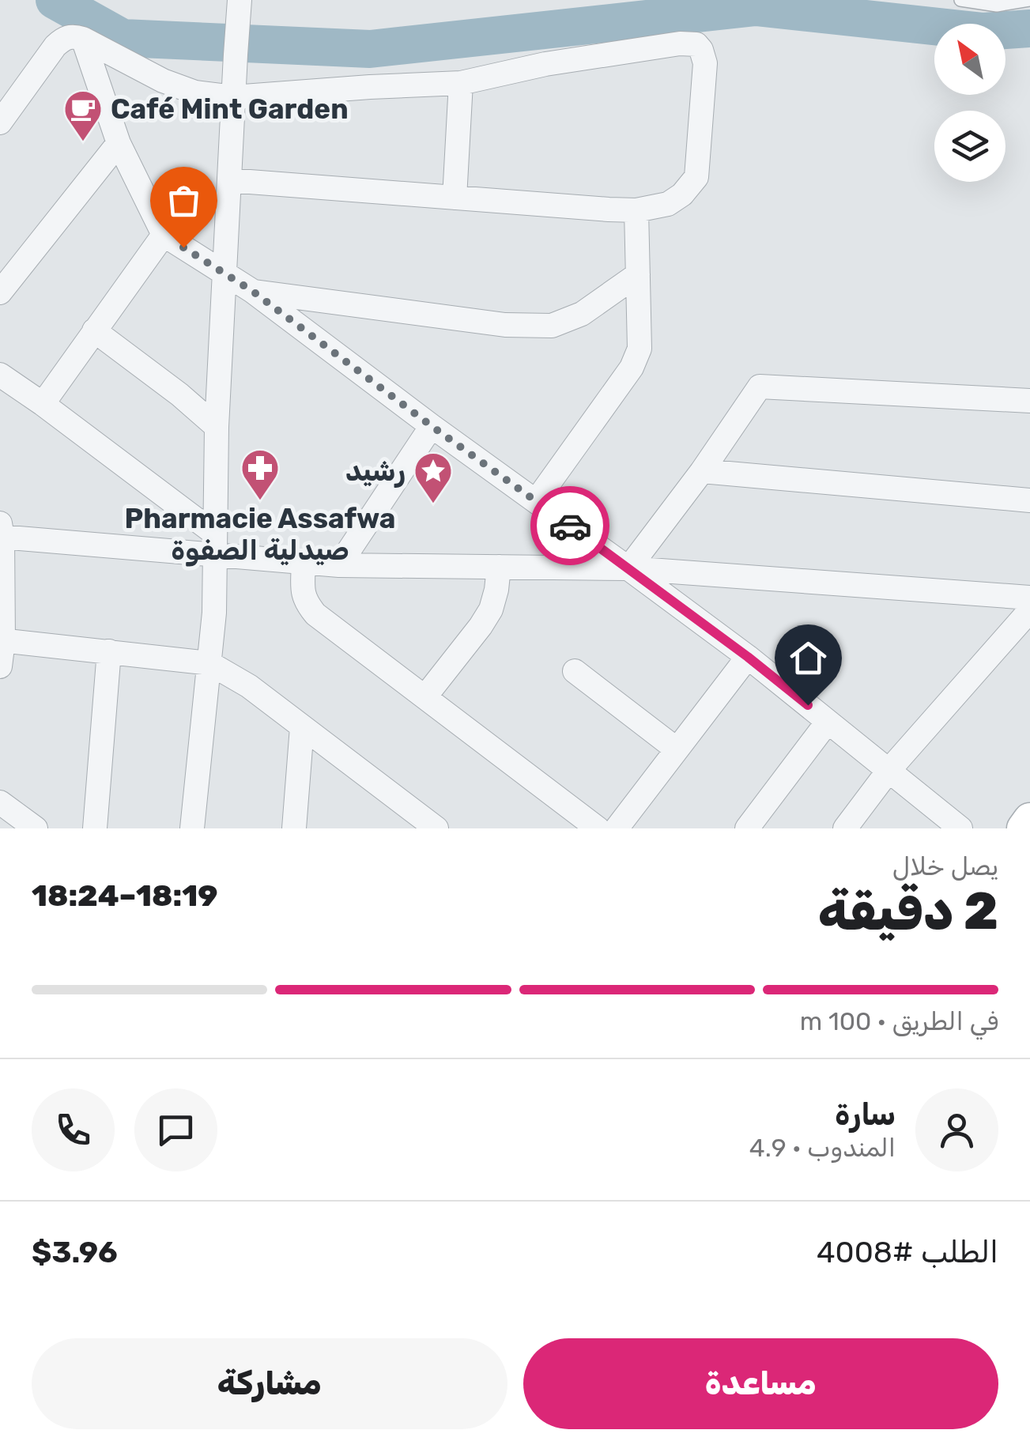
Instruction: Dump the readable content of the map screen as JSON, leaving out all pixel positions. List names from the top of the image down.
{
  "places": {
    "cafe": ["Café Mint Garden"],
    "pharmacy": ["Pharmacie Assafwa صيدلية الصفوة"],
    "place": ["رشيد"]
  },
  "north": "top left",
  "page": {
    "heading": ["2 دقيقة", "يصل خلال", "18:19–18:24"],
    "panel": [
      "سارة",
      "المندوب · 4.9",
      "الطلب #4008",
      "$3.96"
    ],
    "bar": "في الطريق · 100 m",
    "buttons": ["مساعدة", "مشاركة"]
  }
}
